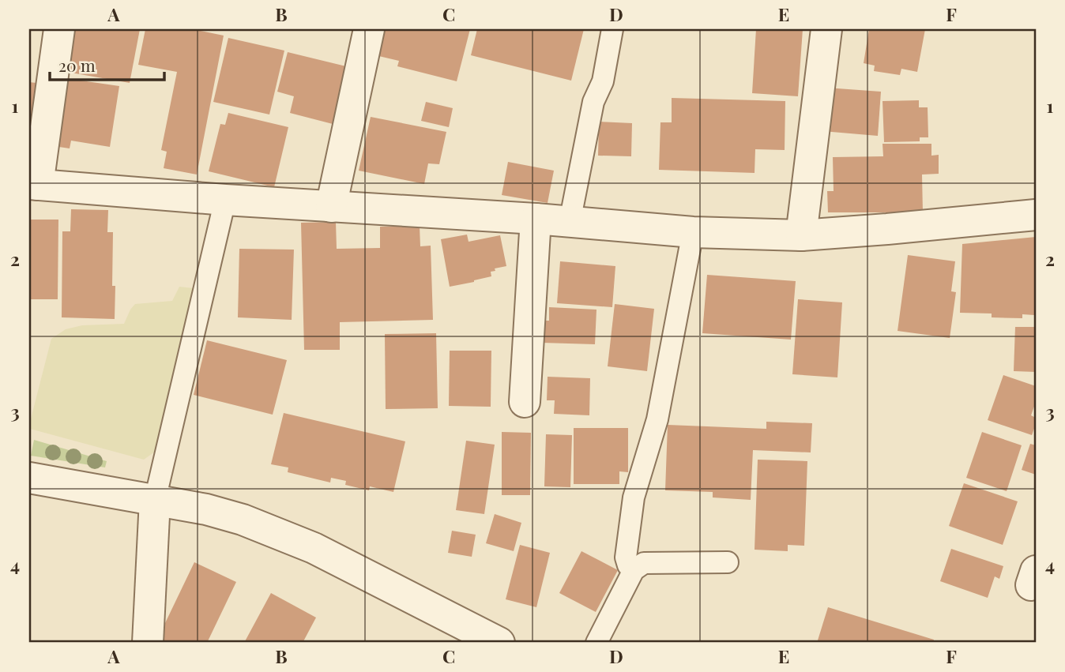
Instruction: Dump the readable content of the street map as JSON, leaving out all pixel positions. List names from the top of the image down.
{
  "scale_bar": "20 m",
  "grid": {
    "columns": [
      "A",
      "B",
      "C",
      "D",
      "E",
      "F"
    ],
    "rows": [
      "1",
      "2",
      "3",
      "4"
    ]
  }
}
